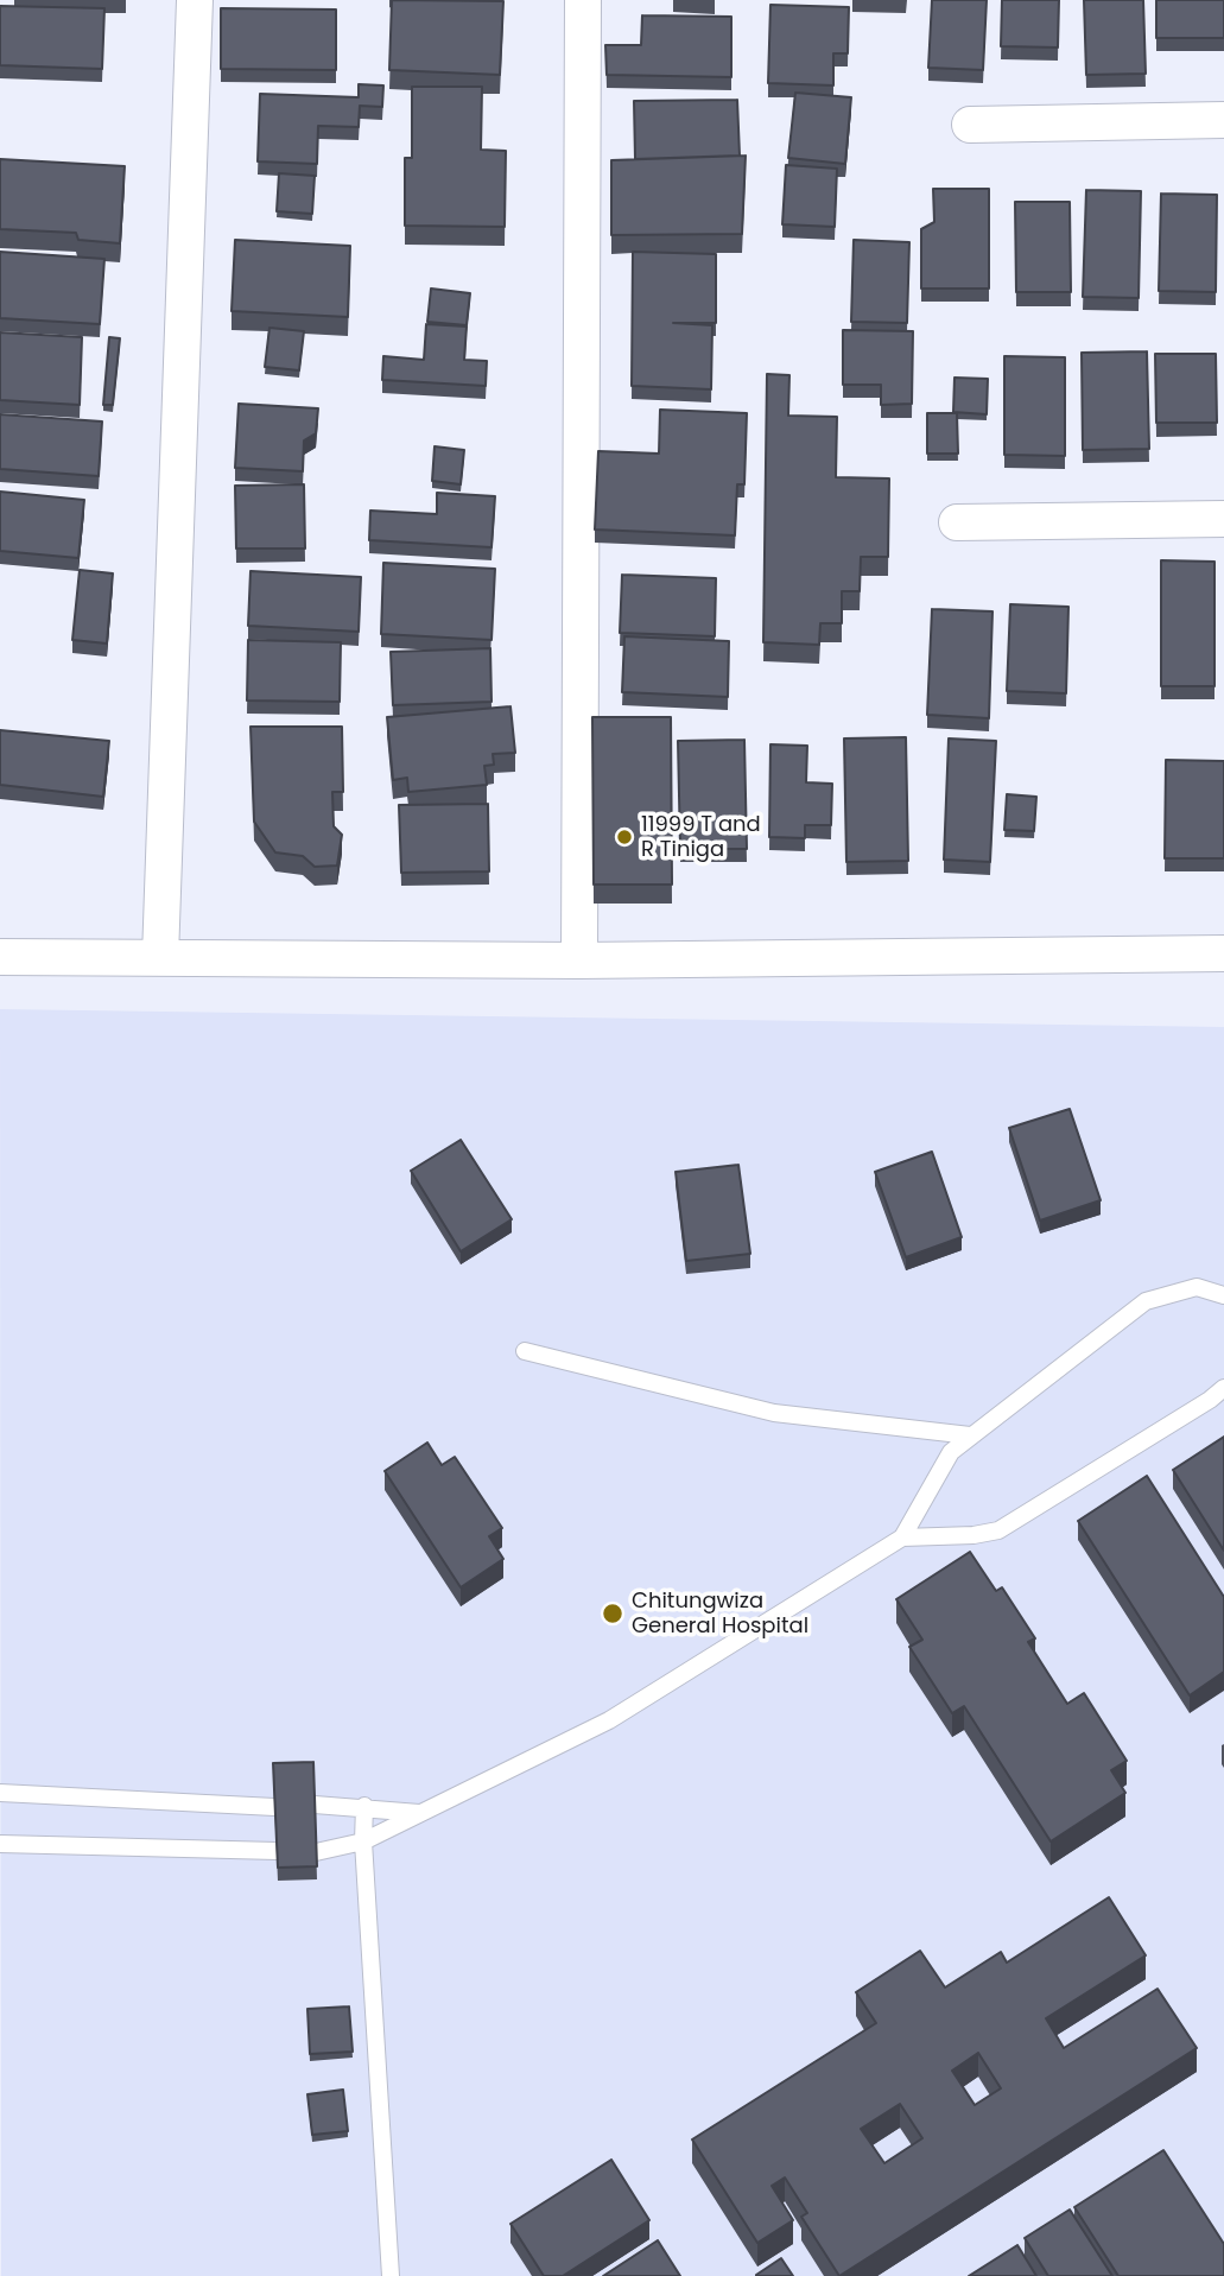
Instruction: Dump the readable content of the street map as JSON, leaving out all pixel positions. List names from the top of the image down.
{
  "places": ["11999 T and R Tiniga", "Chitungwiza General Hospital"]
}
